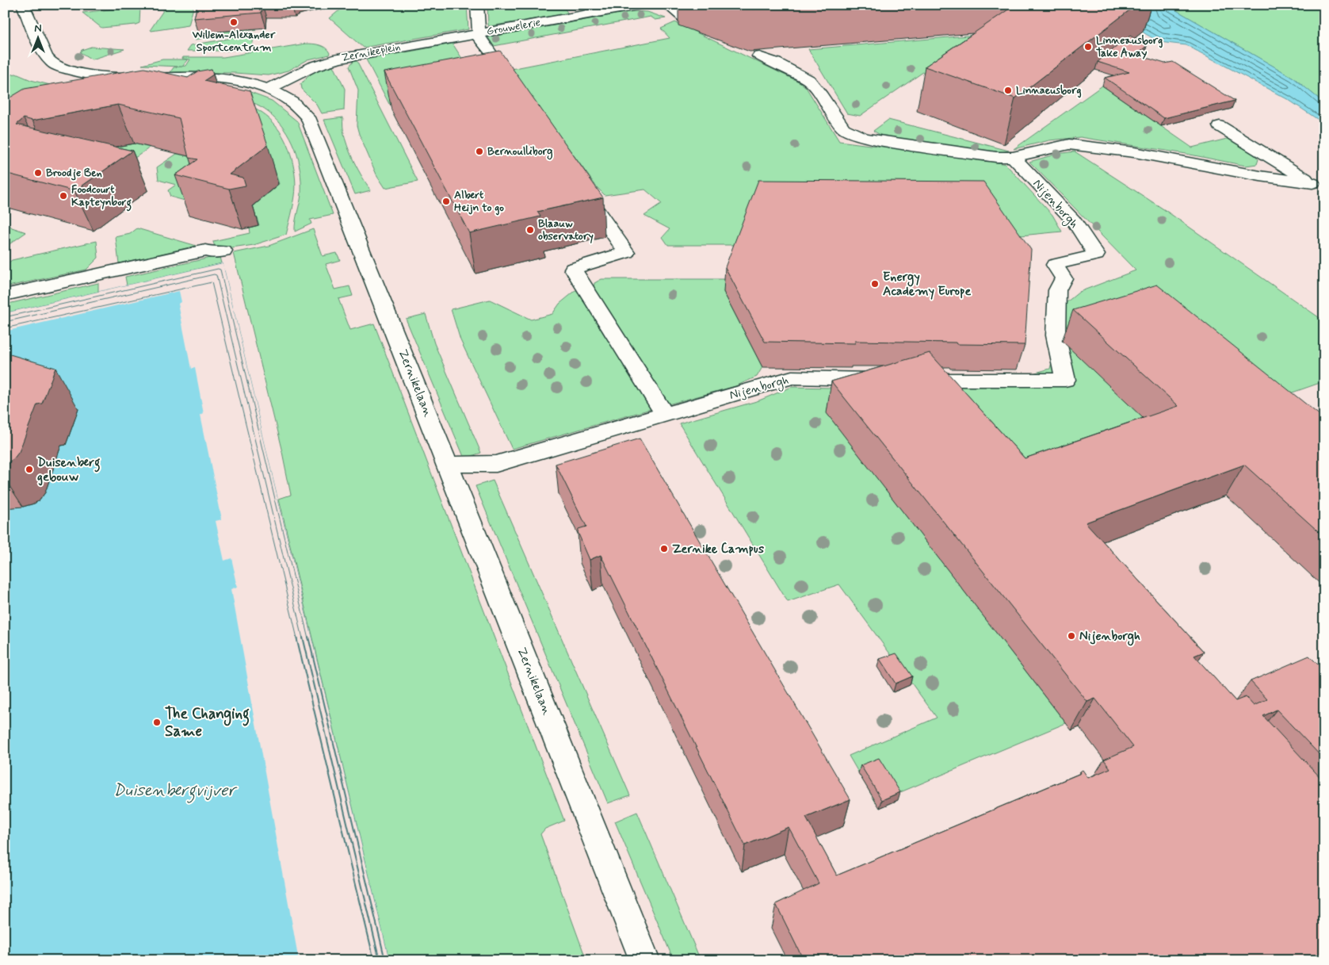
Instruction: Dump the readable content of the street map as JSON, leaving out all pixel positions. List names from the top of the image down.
{
  "streets": {
    "street": [
      "Grouwelerie",
      "Zernikeplein",
      "Nijenborgh",
      "Zernikelaan"
    ]
  },
  "crossings": [
    ["Grouwelerie", "Zernikeplein"],
    ["Zernikeplein", "Zernikelaan"],
    ["Nijenborgh", "Zernikelaan"]
  ],
  "water": ["Duisenbergvijver"],
  "places": [
    "Willem-Alexander Sportcentrum",
    "Linneausborg Take Away",
    "Linnaeusborg",
    "Bernoulliborg",
    "Broodje Ben",
    "Foodcourt Kapteynborg",
    "Albert Heijn to go",
    "Blaauw observatory",
    "Energy Academy Europe",
    "Duisenberg gebouw",
    "Zernike Campus",
    "Nijenborgh",
    "The Changing Same"
  ],
  "north": "top"
}
